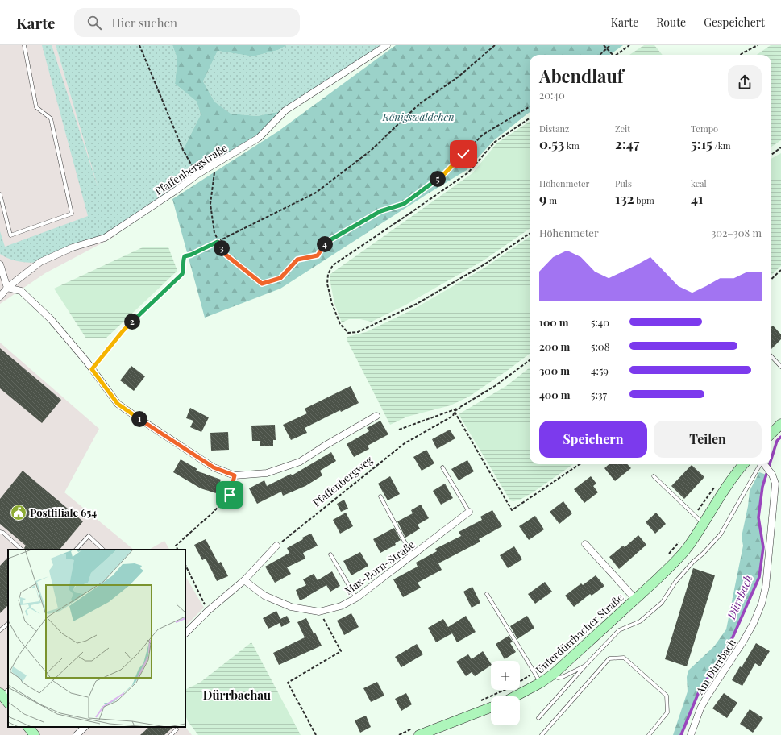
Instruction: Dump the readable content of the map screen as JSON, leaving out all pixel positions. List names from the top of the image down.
{
  "streets": {
    "street": [
      "Pfaffenbergstraße",
      "Max-Born-Straße",
      "Unterdürrbacher Straße",
      "Am Dürrbach"
    ],
    "path": ["Pfaffenbergweg"]
  },
  "districts": ["Dürrbachau"],
  "water": ["Dürrbach"],
  "parks": ["Königswäldchen"],
  "places": {
    "public building": ["Postfiliale 654"]
  },
  "page": {
    "header": "Karte",
    "search": "Hier suchen",
    "nav": ["Karte", "Route", "Gespeichert"],
    "heading": ["Abendlauf", "20:40"],
    "stats": [
      ["Distanz", "0.53 km"],
      ["Zeit", "2:47"],
      ["Tempo", "5:15 /km"],
      ["Höhenmeter", "9 m"],
      ["Puls", "132 bpm"],
      ["kcal", "41"]
    ],
    "pins": [
      "5",
      "4",
      "3",
      "2",
      "1"
    ],
    "chart": ["Höhenmeter", "302–308 m"],
    "list": [
      {
        "name": "100 m",
        "note": "5:40"
      },
      {
        "name": "200 m",
        "note": "5:08"
      },
      {
        "name": "300 m",
        "note": "4:59"
      },
      {
        "name": "400 m",
        "note": "5:37"
      }
    ],
    "buttons": ["Speichern", "Teilen"],
    "map_buttons": ["+", "−"]
  }
}
